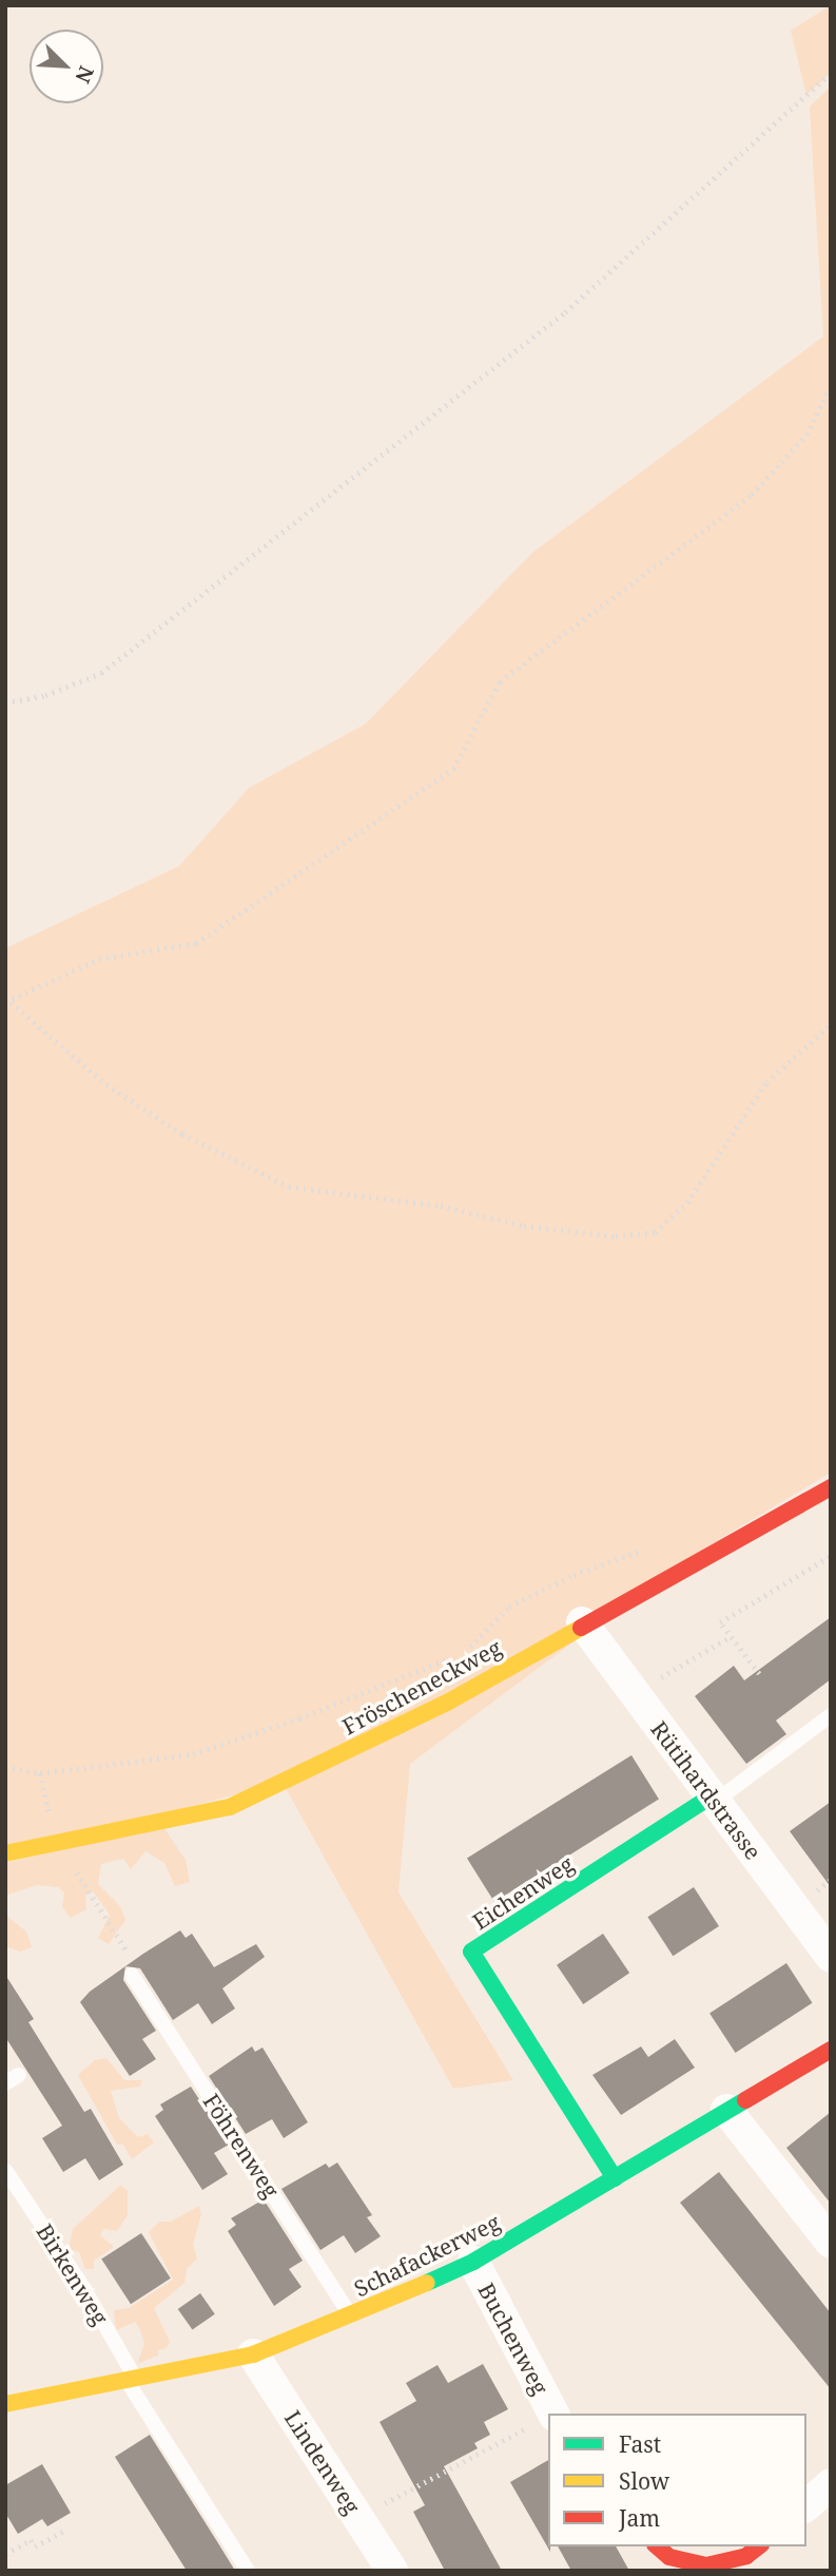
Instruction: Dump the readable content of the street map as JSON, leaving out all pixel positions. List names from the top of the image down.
{
  "streets": {
    "street": [
      "Fröscheneckweg",
      "Rütihardstrasse",
      "Eichenweg",
      "Schafackerweg",
      "Buchenweg",
      "Lindenweg"
    ],
    "lane": ["Föhrenweg", "Birkenweg"]
  },
  "crossings": [
    ["Fröscheneckweg", "Rütihardstrasse"],
    ["Rütihardstrasse", "Eichenweg"],
    ["Eichenweg", "Schafackerweg"],
    ["Föhrenweg", "Schafackerweg"],
    ["Schafackerweg", "Birkenweg"],
    ["Schafackerweg", "Buchenweg"],
    ["Schafackerweg", "Lindenweg"]
  ],
  "legend": ["Fast", "Slow", "Jam"],
  "north": "bottom right"
}
